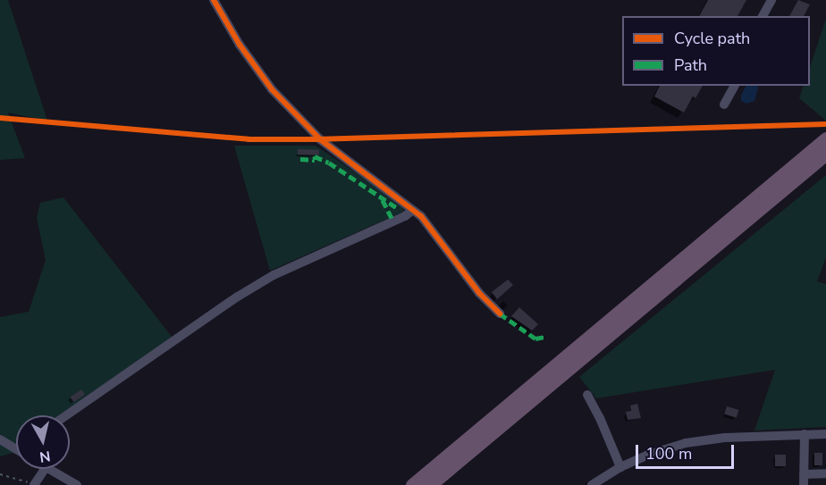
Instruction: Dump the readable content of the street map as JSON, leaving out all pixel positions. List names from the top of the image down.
{
  "legend": ["Cycle path", "Path"],
  "scale_bar": "100 m",
  "north": "bottom"
}
